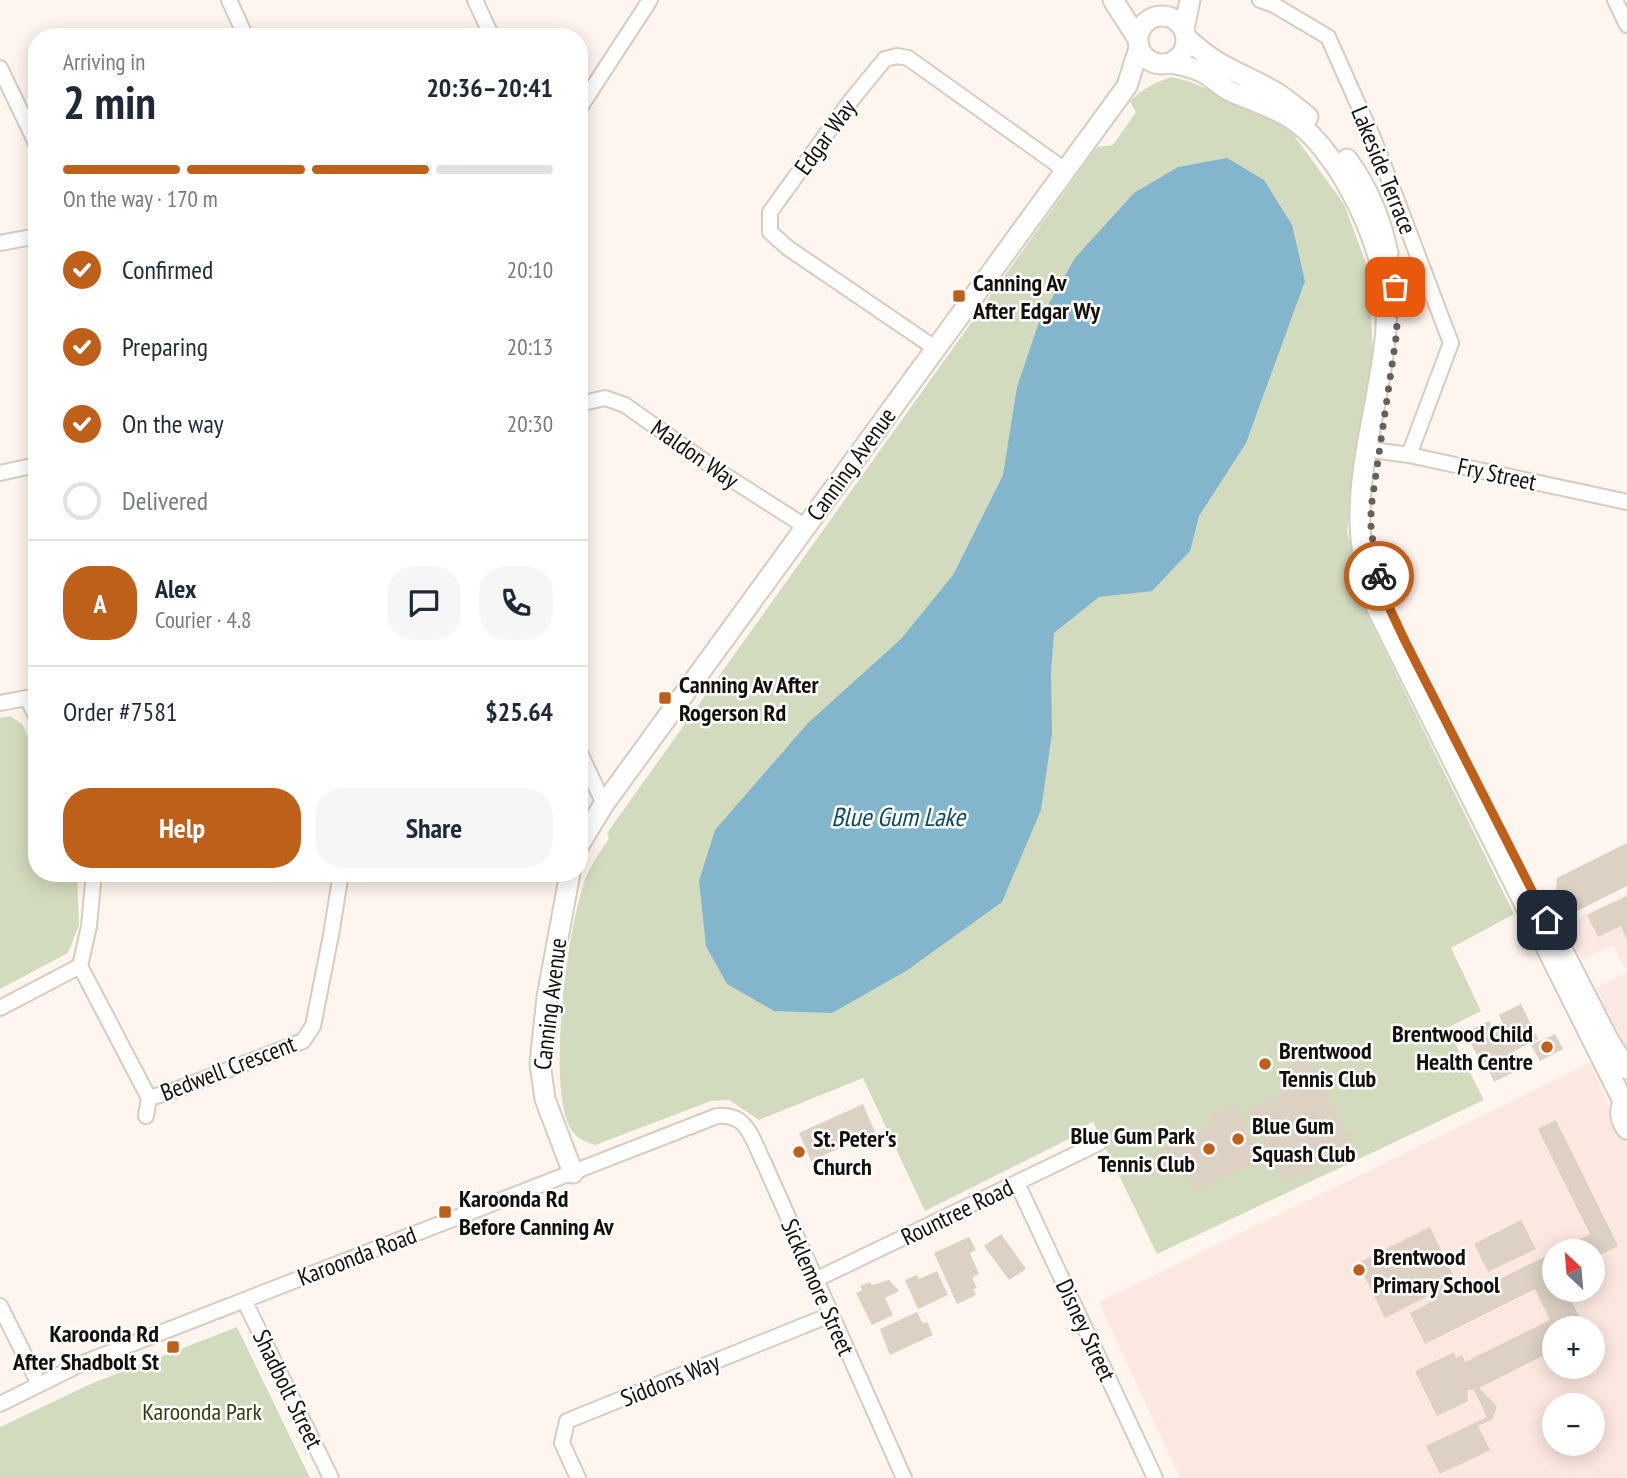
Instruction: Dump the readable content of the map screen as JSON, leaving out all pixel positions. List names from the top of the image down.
{
  "streets": {
    "main road": ["Canning Avenue"],
    "street": [
      "Edgar Way",
      "Lakeside Terrace",
      "Maldon Way",
      "Fry Street",
      "Bedwell Crescent",
      "Rountree Road",
      "Karoonda Road",
      "Sicklemore Street",
      "Disney Street",
      "Siddons Way",
      "Shadbolt Street"
    ]
  },
  "crossings": [
    ["Edgar Way", "Canning Avenue"],
    ["Lakeside Terrace", "Fry Street"],
    ["Maldon Way", "Canning Avenue"],
    ["Canning Avenue", "Karoonda Road"],
    ["Rountree Road", "Sicklemore Street"],
    ["Rountree Road", "Disney Street"],
    ["Karoonda Road", "Sicklemore Street"],
    ["Karoonda Road", "Shadbolt Street"],
    ["Sicklemore Street", "Siddons Way"]
  ],
  "water": ["Blue Gum Lake"],
  "parks": ["Karoonda Park"],
  "places": {
    "transit": [
      "Canning Av After Edgar Wy",
      "Canning Av After Rogerson Rd",
      "Karoonda Rd Before Canning Av",
      "Karoonda Rd After Shadbolt St"
    ],
    "other": [
      "Brentwood Child Health Centre",
      "Brentwood Tennis Club",
      "Blue Gum Squash Club",
      "Blue Gum Park Tennis Club",
      "St. Peter's Church",
      "Brentwood Primary School"
    ]
  },
  "north": "top left",
  "page": {
    "heading": ["2 min", "Arriving in", "20:36–20:41"],
    "panel": [
      "Alex",
      "Courier · 4.8",
      "Order #7581",
      "$25.64"
    ],
    "bar": "On the way · 170 m",
    "list": [
      ["Confirmed", "20:10"],
      ["Preparing", "20:13"],
      ["On the way", "20:30"],
      "Delivered"
    ],
    "round": "A",
    "buttons": ["Help", "Share"],
    "map_buttons": ["+", "−"]
  }
}
